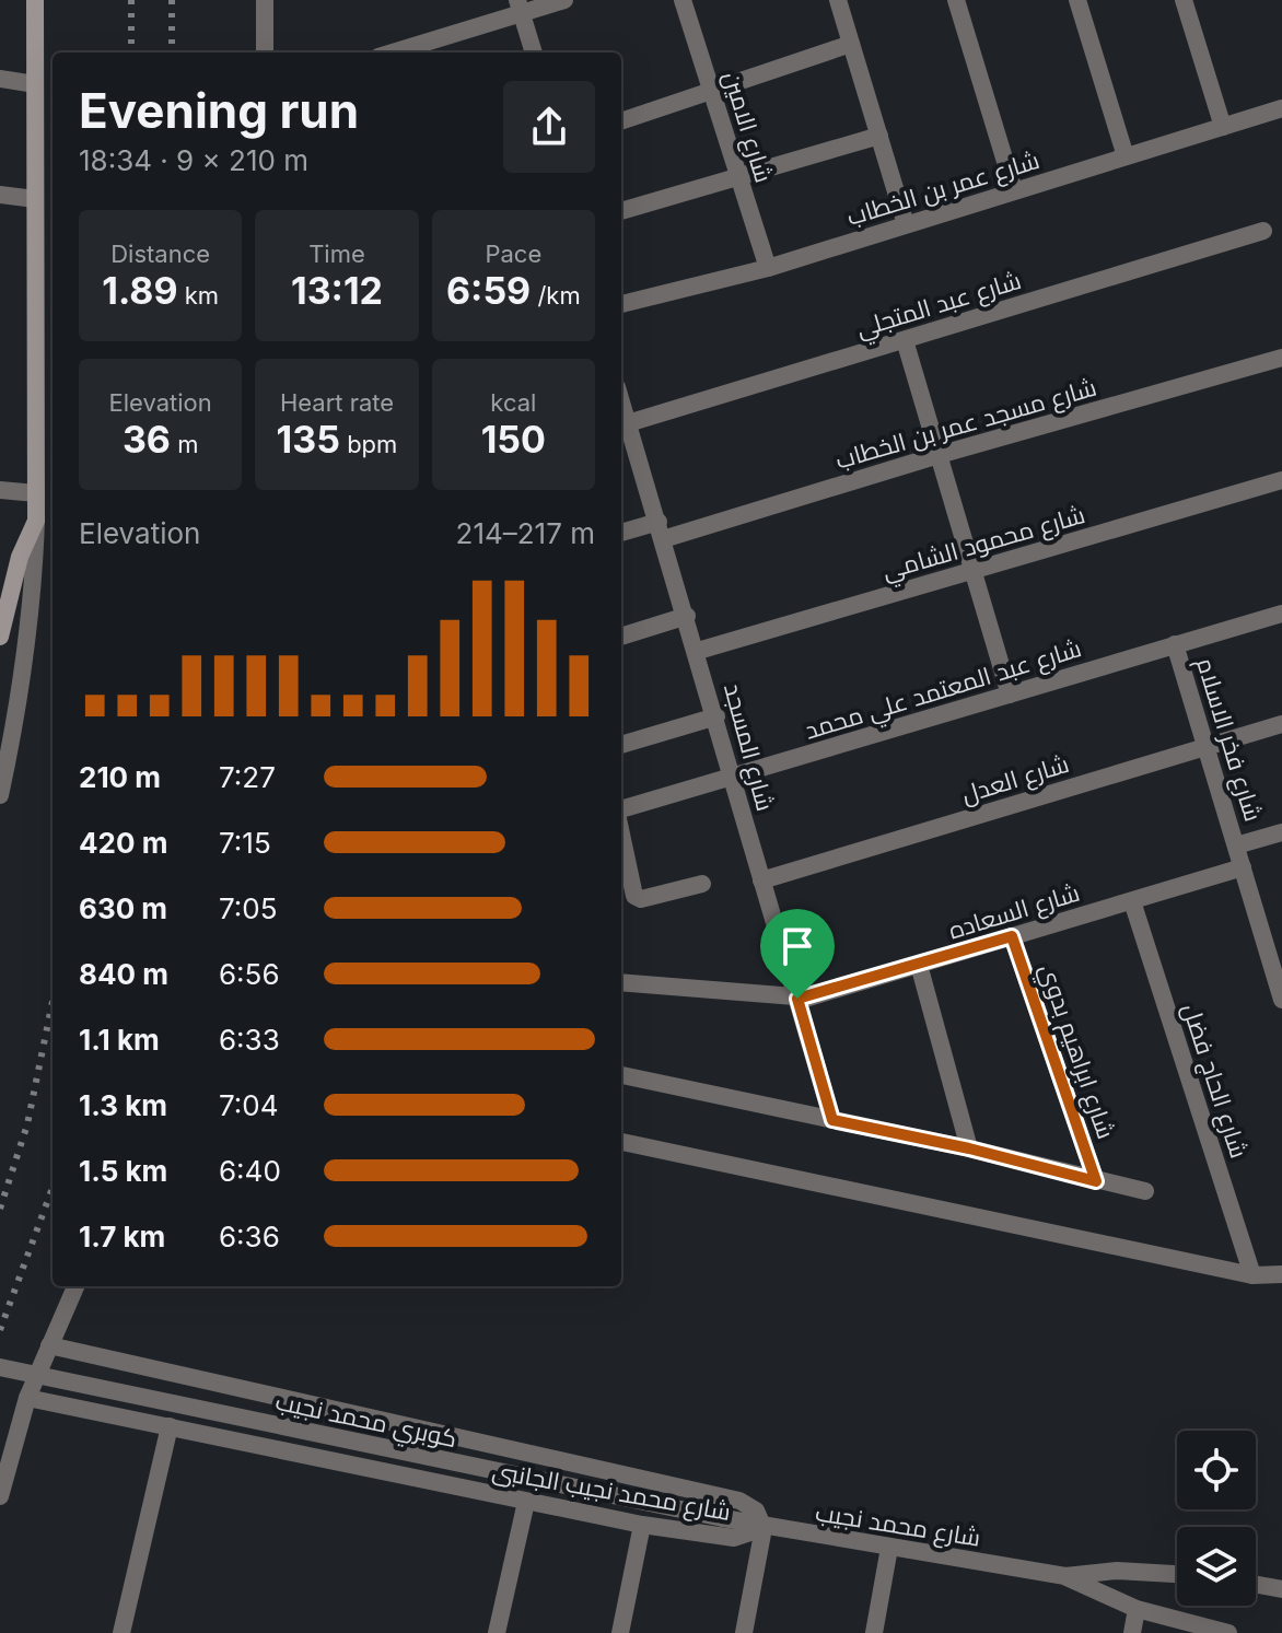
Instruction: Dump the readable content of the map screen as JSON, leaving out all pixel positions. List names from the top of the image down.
{
  "streets": {
    "street": [
      "شارع الامين",
      "شارع عمر بن الخطاب",
      "شارع عبد المتجلي",
      "شارع مسجد عمر بن الخطاب",
      "شارع محمود الشامي",
      "شارع عبد المعتمد علي محمد",
      "شارع فخر الاسلام",
      "شارع المسجد",
      "شارع العدل",
      "شارع السعاده",
      "شارع ابراهيم بدوي",
      "شارع الحاج فضل",
      "كوبري محمد نجيب",
      "شارع محمد نجيب الجانبى",
      "شارع محمد نجيب"
    ]
  },
  "crossings": [
    ["شارع الامين", "شارع عمر بن الخطاب"],
    ["شارع عبد المتجلي", "شارع المسجد"],
    ["شارع مسجد عمر بن الخطاب", "شارع المسجد"],
    ["شارع محمود الشامي", "شارع المسجد"],
    ["شارع عبد المعتمد علي محمد", "شارع فخر الاسلام"],
    ["شارع عبد المعتمد علي محمد", "شارع المسجد"],
    ["شارع فخر الاسلام", "شارع العدل"],
    ["شارع فخر الاسلام", "شارع السعاده"],
    ["شارع المسجد", "شارع العدل"],
    ["شارع المسجد", "شارع السعاده"],
    ["شارع السعاده", "شارع ابراهيم بدوي"],
    ["شارع السعاده", "شارع الحاج فضل"],
    ["كوبري محمد نجيب", "شارع محمد نجيب"],
    ["شارع محمد نجيب الجانبى", "شارع محمد نجيب"]
  ],
  "page": {
    "heading": ["Evening run", "18:34 · 9 × 210 m"],
    "stats": [
      ["Distance", "1.89 km"],
      ["Time", "13:12"],
      ["Pace", "6:59 /km"],
      ["Elevation", "36 m"],
      ["Heart rate", "135 bpm"],
      ["kcal", "150"]
    ],
    "chart": ["Elevation", "214–217 m"],
    "list": [
      {
        "name": "210 m",
        "note": "7:27"
      },
      {
        "name": "420 m",
        "note": "7:15"
      },
      {
        "name": "630 m",
        "note": "7:05"
      },
      {
        "name": "840 m",
        "note": "6:56"
      },
      {
        "name": "1.1 km",
        "note": "6:33"
      },
      {
        "name": "1.3 km",
        "note": "7:04"
      },
      {
        "name": "1.5 km",
        "note": "6:40"
      },
      {
        "name": "1.7 km",
        "note": "6:36"
      }
    ]
  }
}
